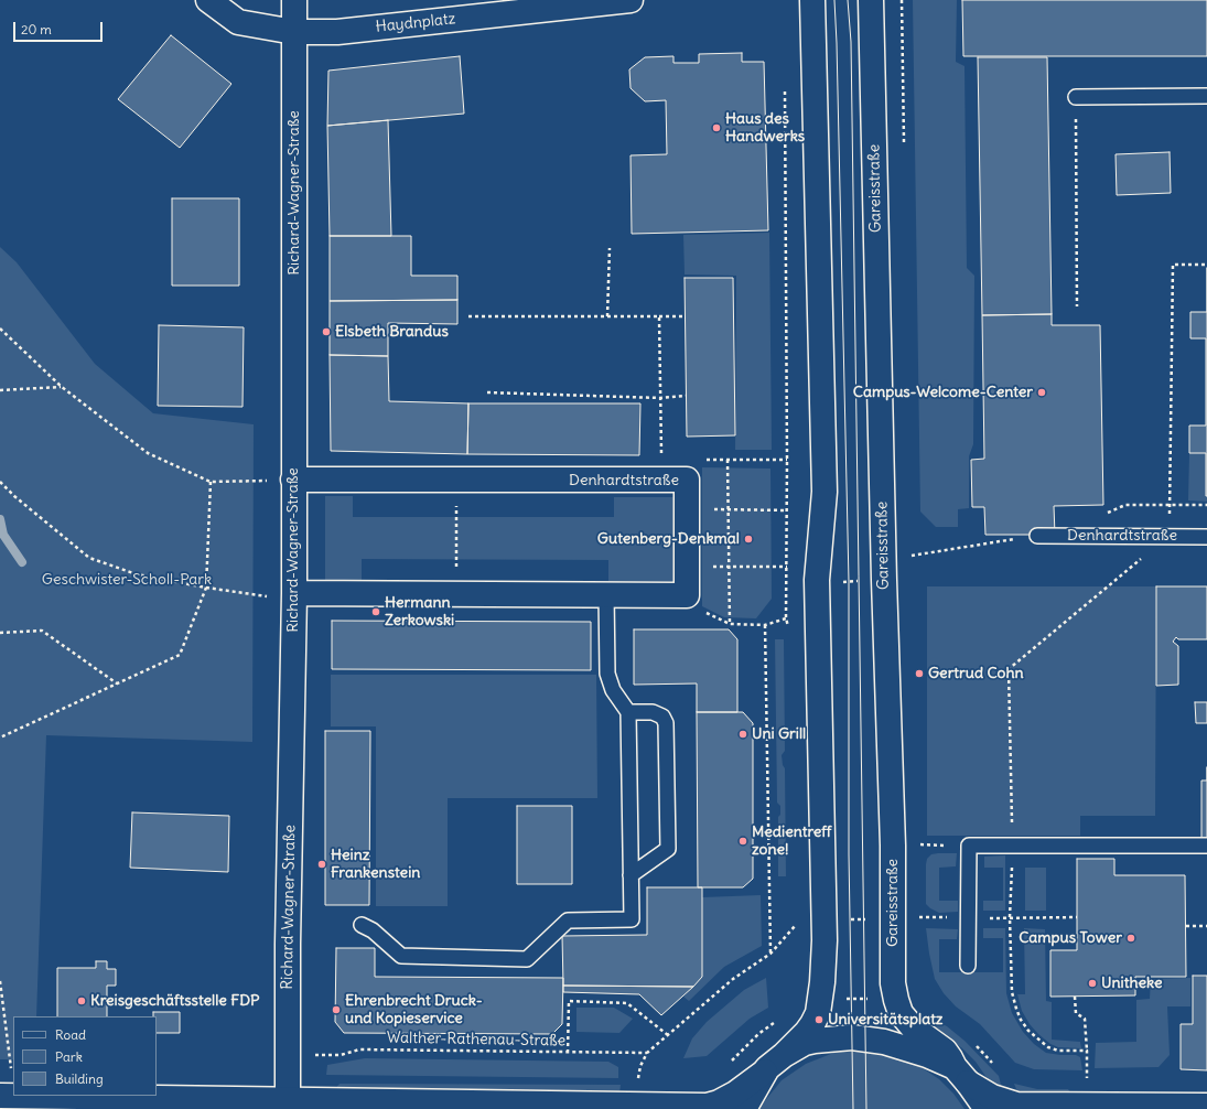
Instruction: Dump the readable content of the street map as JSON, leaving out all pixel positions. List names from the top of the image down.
{
  "streets": {
    "main road": [
      "Haydnplatz",
      "Gareisstraße",
      "Richard-Wagner-Straße",
      "Denhardtstraße"
    ],
    "path": ["Walther-Rathenau-Straße"]
  },
  "crossings": [
    ["Haydnplatz", "Richard-Wagner-Straße"],
    ["Richard-Wagner-Straße", "Denhardtstraße"]
  ],
  "parks": ["Geschwister-Scholl-Park"],
  "places": [
    "Haus des Handwerks",
    "Elsbeth Brandus",
    "Campus-Welcome-Center",
    "Gutenberg-Denkmal",
    "Hermann Zerkowski",
    "Gertrud Cohn",
    "Uni Grill",
    "Medientreff zone!",
    "Heinz Frankenstein",
    "Campus Tower",
    "Unitheke",
    "Kreisgeschäftsstelle FDP",
    "Ehrenbrecht Druck- und Kopieservice",
    "Universitätsplatz"
  ],
  "legend": ["Road", "Park", "Building"],
  "scale_bar": "20 m"
}
